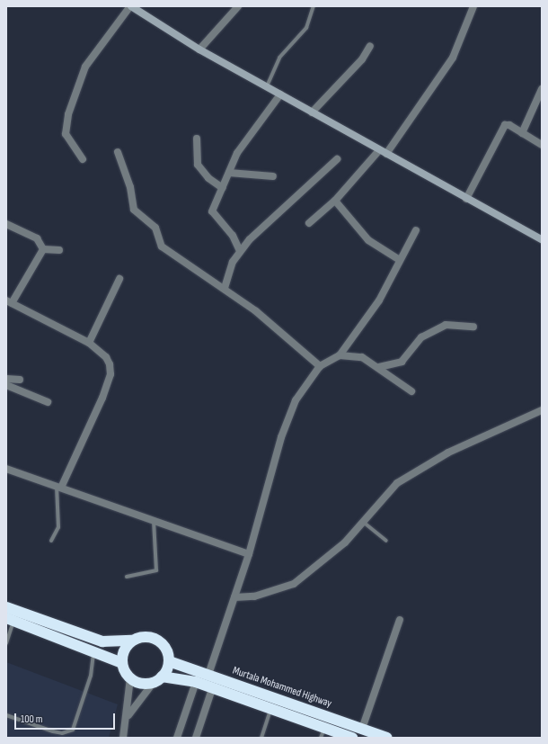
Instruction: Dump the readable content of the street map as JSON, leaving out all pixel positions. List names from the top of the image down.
{
  "streets": {
    "highway": ["Murtala Mohammed Highway"]
  },
  "scale_bar": "100 m"
}
